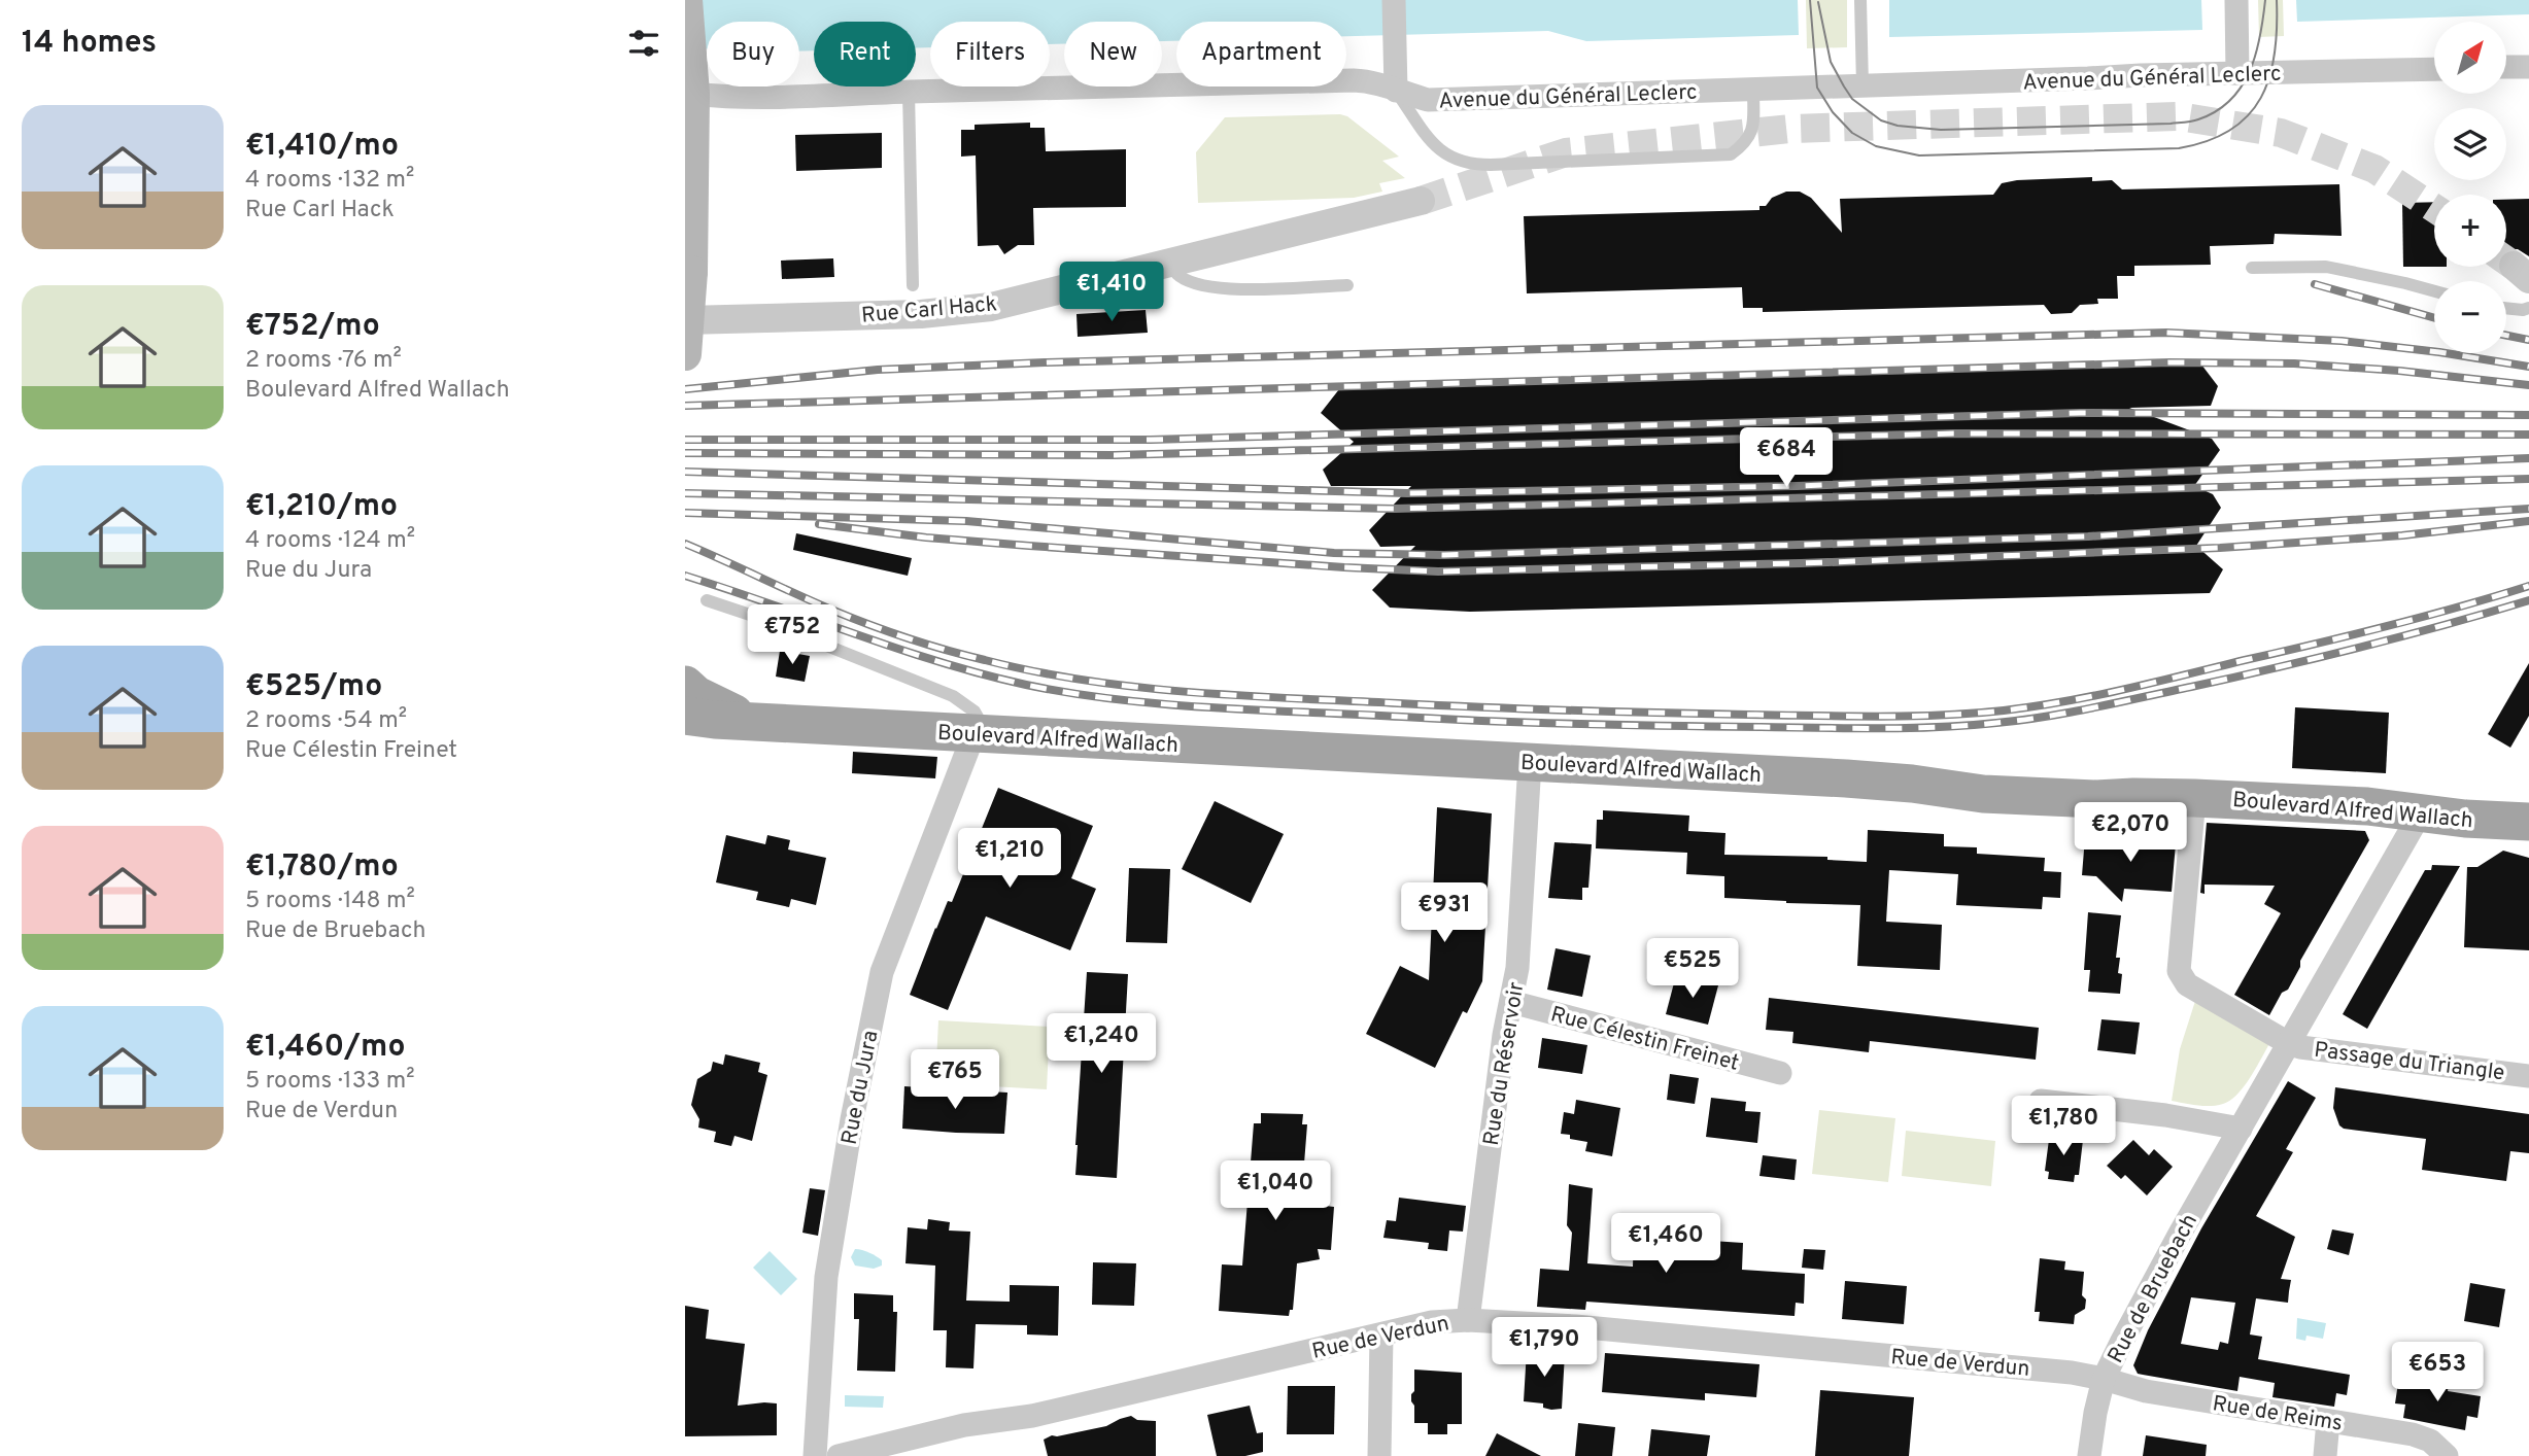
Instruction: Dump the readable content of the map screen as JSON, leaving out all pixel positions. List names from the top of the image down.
{
  "streets": {
    "main road": ["Boulevard Alfred Wallach"],
    "street": [
      "Avenue du Général Leclerc",
      "Rue Carl Hack",
      "Rue Célestin Freinet",
      "Passage du Triangle",
      "Rue du Réservoir",
      "Rue du Jura",
      "Rue de Bruebach",
      "Rue de Verdun",
      "Rue de Reims"
    ]
  },
  "crossings": [
    ["Boulevard Alfred Wallach", "Passage du Triangle"],
    ["Boulevard Alfred Wallach", "Rue du Réservoir"],
    ["Boulevard Alfred Wallach", "Rue du Jura"],
    ["Boulevard Alfred Wallach", "Rue de Bruebach"],
    ["Rue Célestin Freinet", "Rue du Réservoir"],
    ["Passage du Triangle", "Rue de Bruebach"],
    ["Rue du Réservoir", "Rue de Verdun"],
    ["Rue de Bruebach", "Rue de Verdun"],
    ["Rue de Bruebach", "Rue de Reims"],
    ["Rue de Verdun", "Rue de Reims"]
  ],
  "north": "top right",
  "page": {
    "heading": "14 homes",
    "map_buttons": ["+", "−"],
    "chip": [
      "Buy",
      "Rent",
      "Filters",
      "New",
      "Apartment"
    ],
    "list": [
      {
        "name": "€1,410/mo",
        "note": "4 rooms · 132 m² · Rue Carl Hack"
      },
      {
        "name": "€752/mo",
        "note": "2 rooms · 76 m² · Boulevard Alfred Wallach"
      },
      {
        "name": "€1,210/mo",
        "note": "4 rooms · 124 m² · Rue du Jura"
      },
      {
        "name": "€525/mo",
        "note": "2 rooms · 54 m² · Rue Célestin Freinet"
      },
      {
        "name": "€1,780/mo",
        "note": "5 rooms · 148 m² · Rue de Bruebach"
      },
      {
        "name": "€1,460/mo",
        "note": "5 rooms · 133 m² · Rue de Verdun"
      }
    ],
    "price": [
      "€1,410",
      "€684",
      "€752",
      "€2,070",
      "€1,210",
      "€931",
      "€525",
      "€1,240",
      "€765",
      "€1,780",
      "€1,040",
      "€1,460",
      "€1,790",
      "€653"
    ]
  }
}
